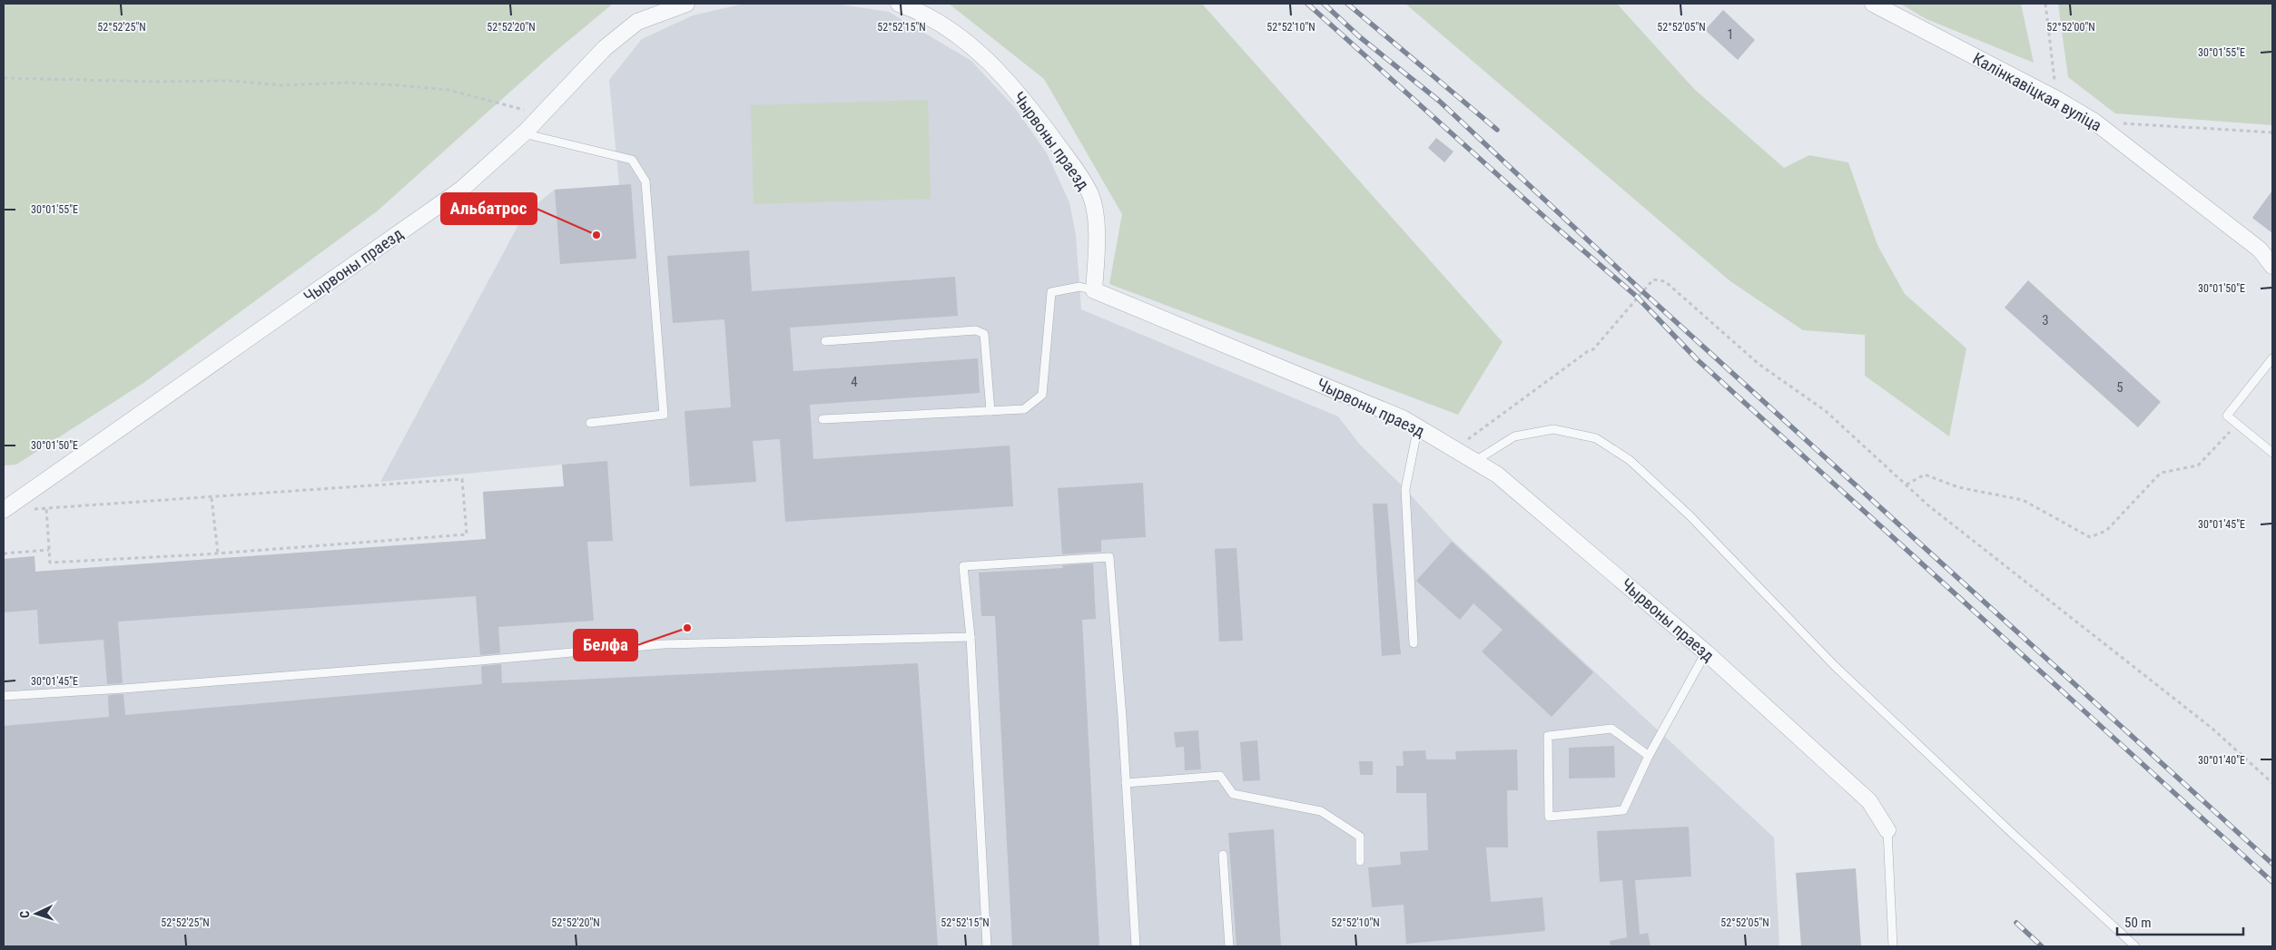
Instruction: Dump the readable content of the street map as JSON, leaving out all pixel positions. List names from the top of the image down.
{
  "streets": {
    "street": ["Калінкавіцкая вуліца", "Чырвоны праезд"]
  },
  "places": ["Альбатрос", "Белфа"],
  "house_numbers": [
    "1",
    "3",
    "4",
    "5"
  ],
  "scale_bar": "50 m",
  "north": "left",
  "coordinates": [
    "52°52'25\"N",
    "52°52'20\"N",
    "52°52'15\"N",
    "52°52'10\"N",
    "52°52'05\"N",
    "52°52'00\"N",
    "30°01'55\"E",
    "30°01'50\"E",
    "30°01'45\"E",
    "30°01'40\"E"
  ]
}
